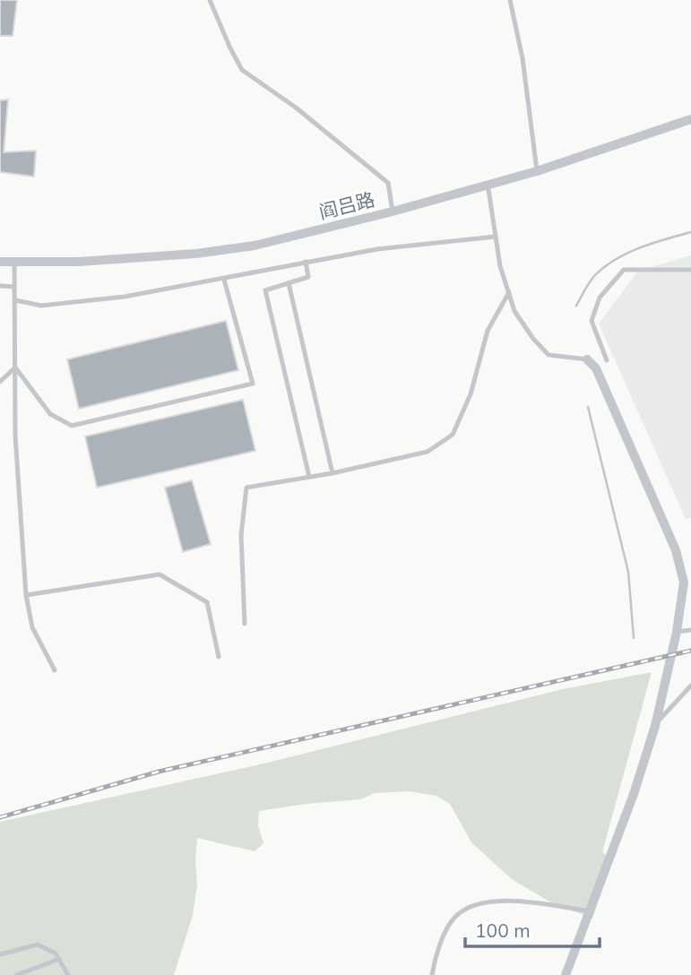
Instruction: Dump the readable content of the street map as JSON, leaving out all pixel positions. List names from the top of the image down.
{
  "streets": {
    "street": ["阎吕路"]
  },
  "scale_bar": "100 m"
}
